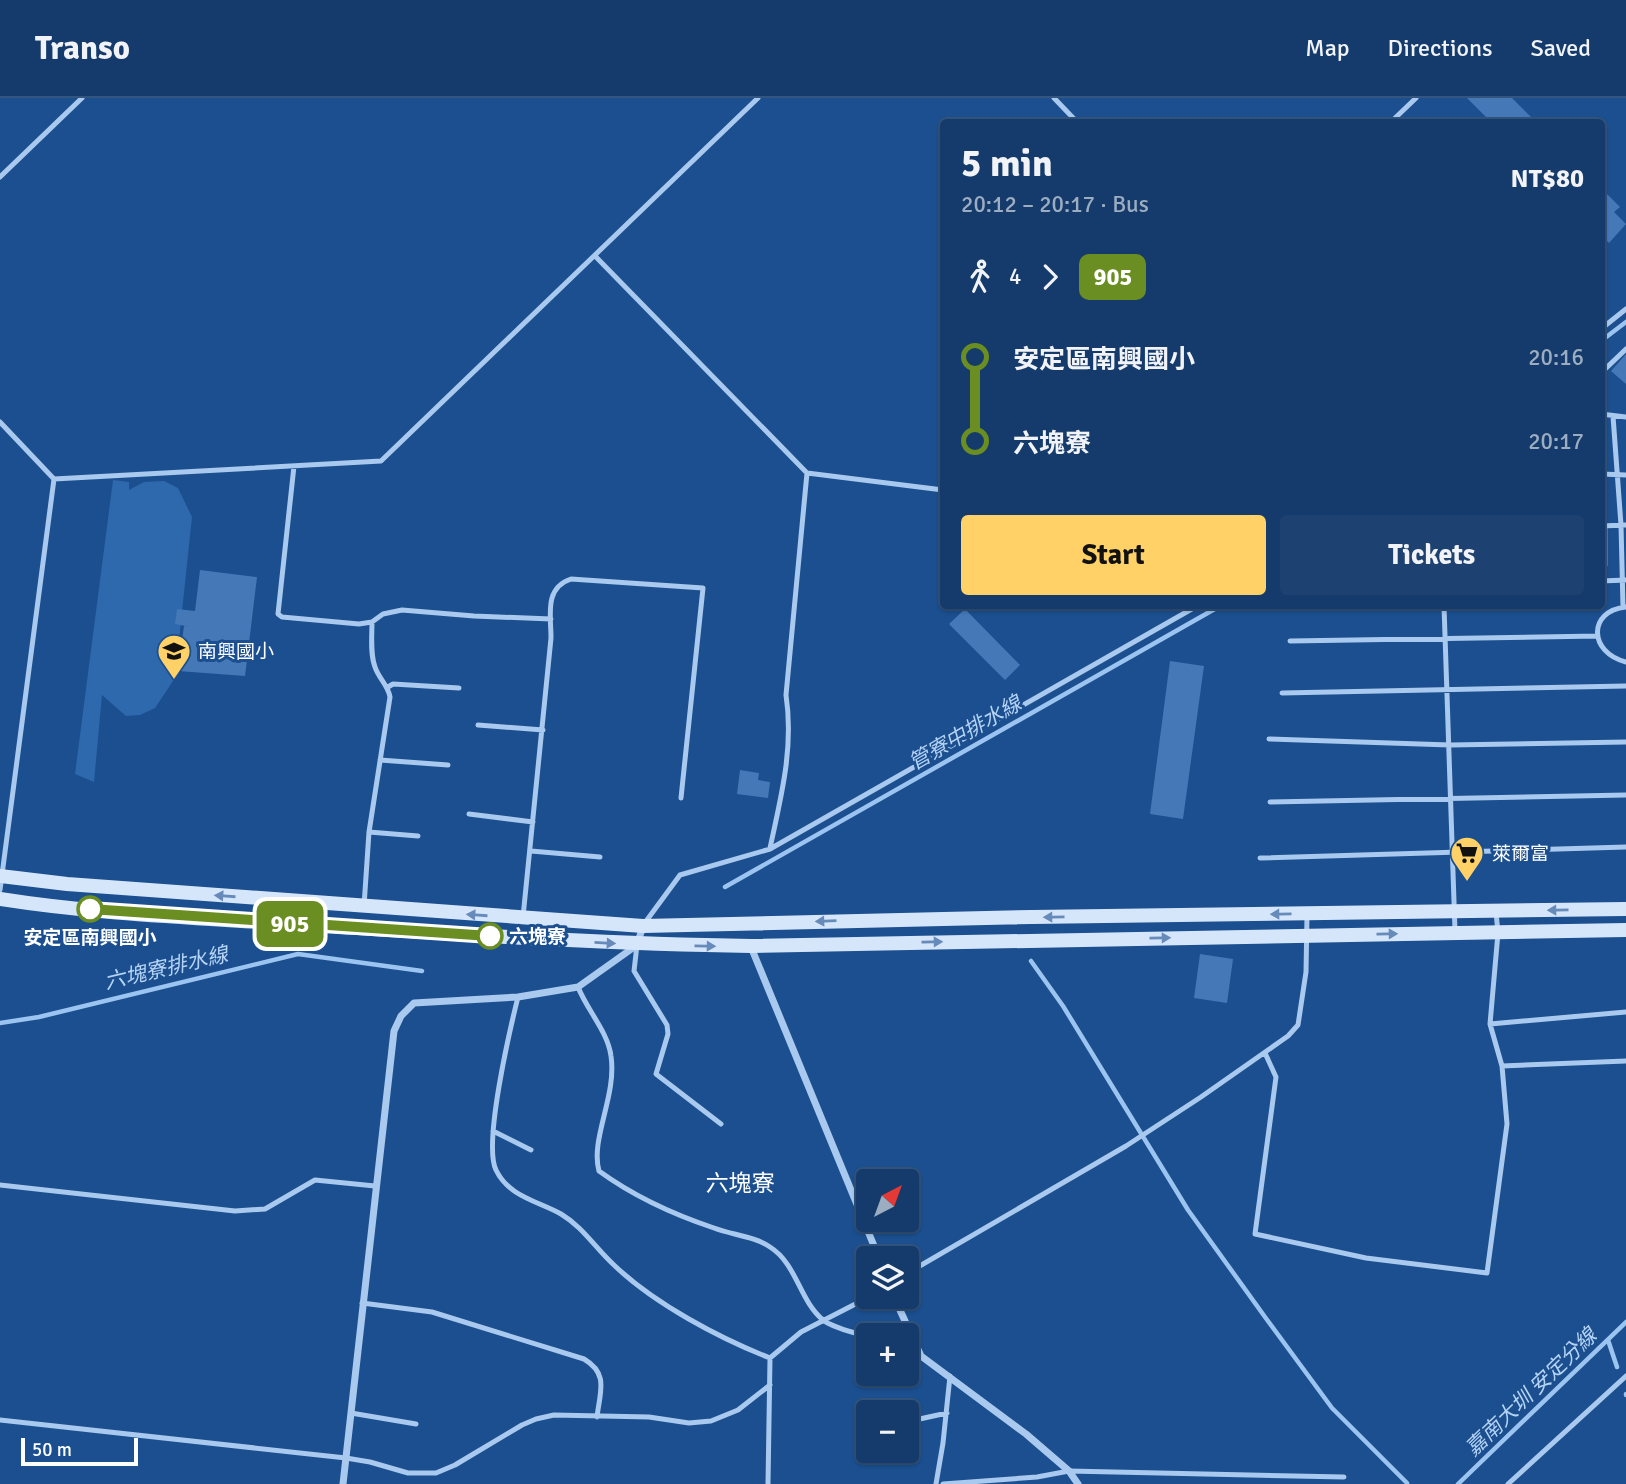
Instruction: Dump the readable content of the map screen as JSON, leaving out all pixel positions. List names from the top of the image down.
{
  "districts": ["六塊寮"],
  "water": ["管寮中排水線", "六塊寮排水線", "嘉南大圳 安定分線"],
  "places": {
    "school or university": ["南興國小"],
    "supermarket": ["萊爾富"],
    "other": ["安定區南興國小", "六塊寮"]
  },
  "lines": ["bus line 905"],
  "scale_bar": "50 m",
  "north": "top right",
  "page": {
    "header": "Transo",
    "nav": ["Map", "Directions", "Saved"],
    "on_map": "905",
    "heading": ["5 min", "20:12 – 20:17 · Bus", "NT$80"],
    "legs": ["4", "905"],
    "list": [
      {
        "name": "安定區南興國小",
        "value": "20:16"
      },
      {
        "name": "六塊寮",
        "value": "20:17"
      }
    ],
    "buttons": ["Start", "Tickets"],
    "map_buttons": ["+", "−"],
    "scale": "50 m"
  }
}
